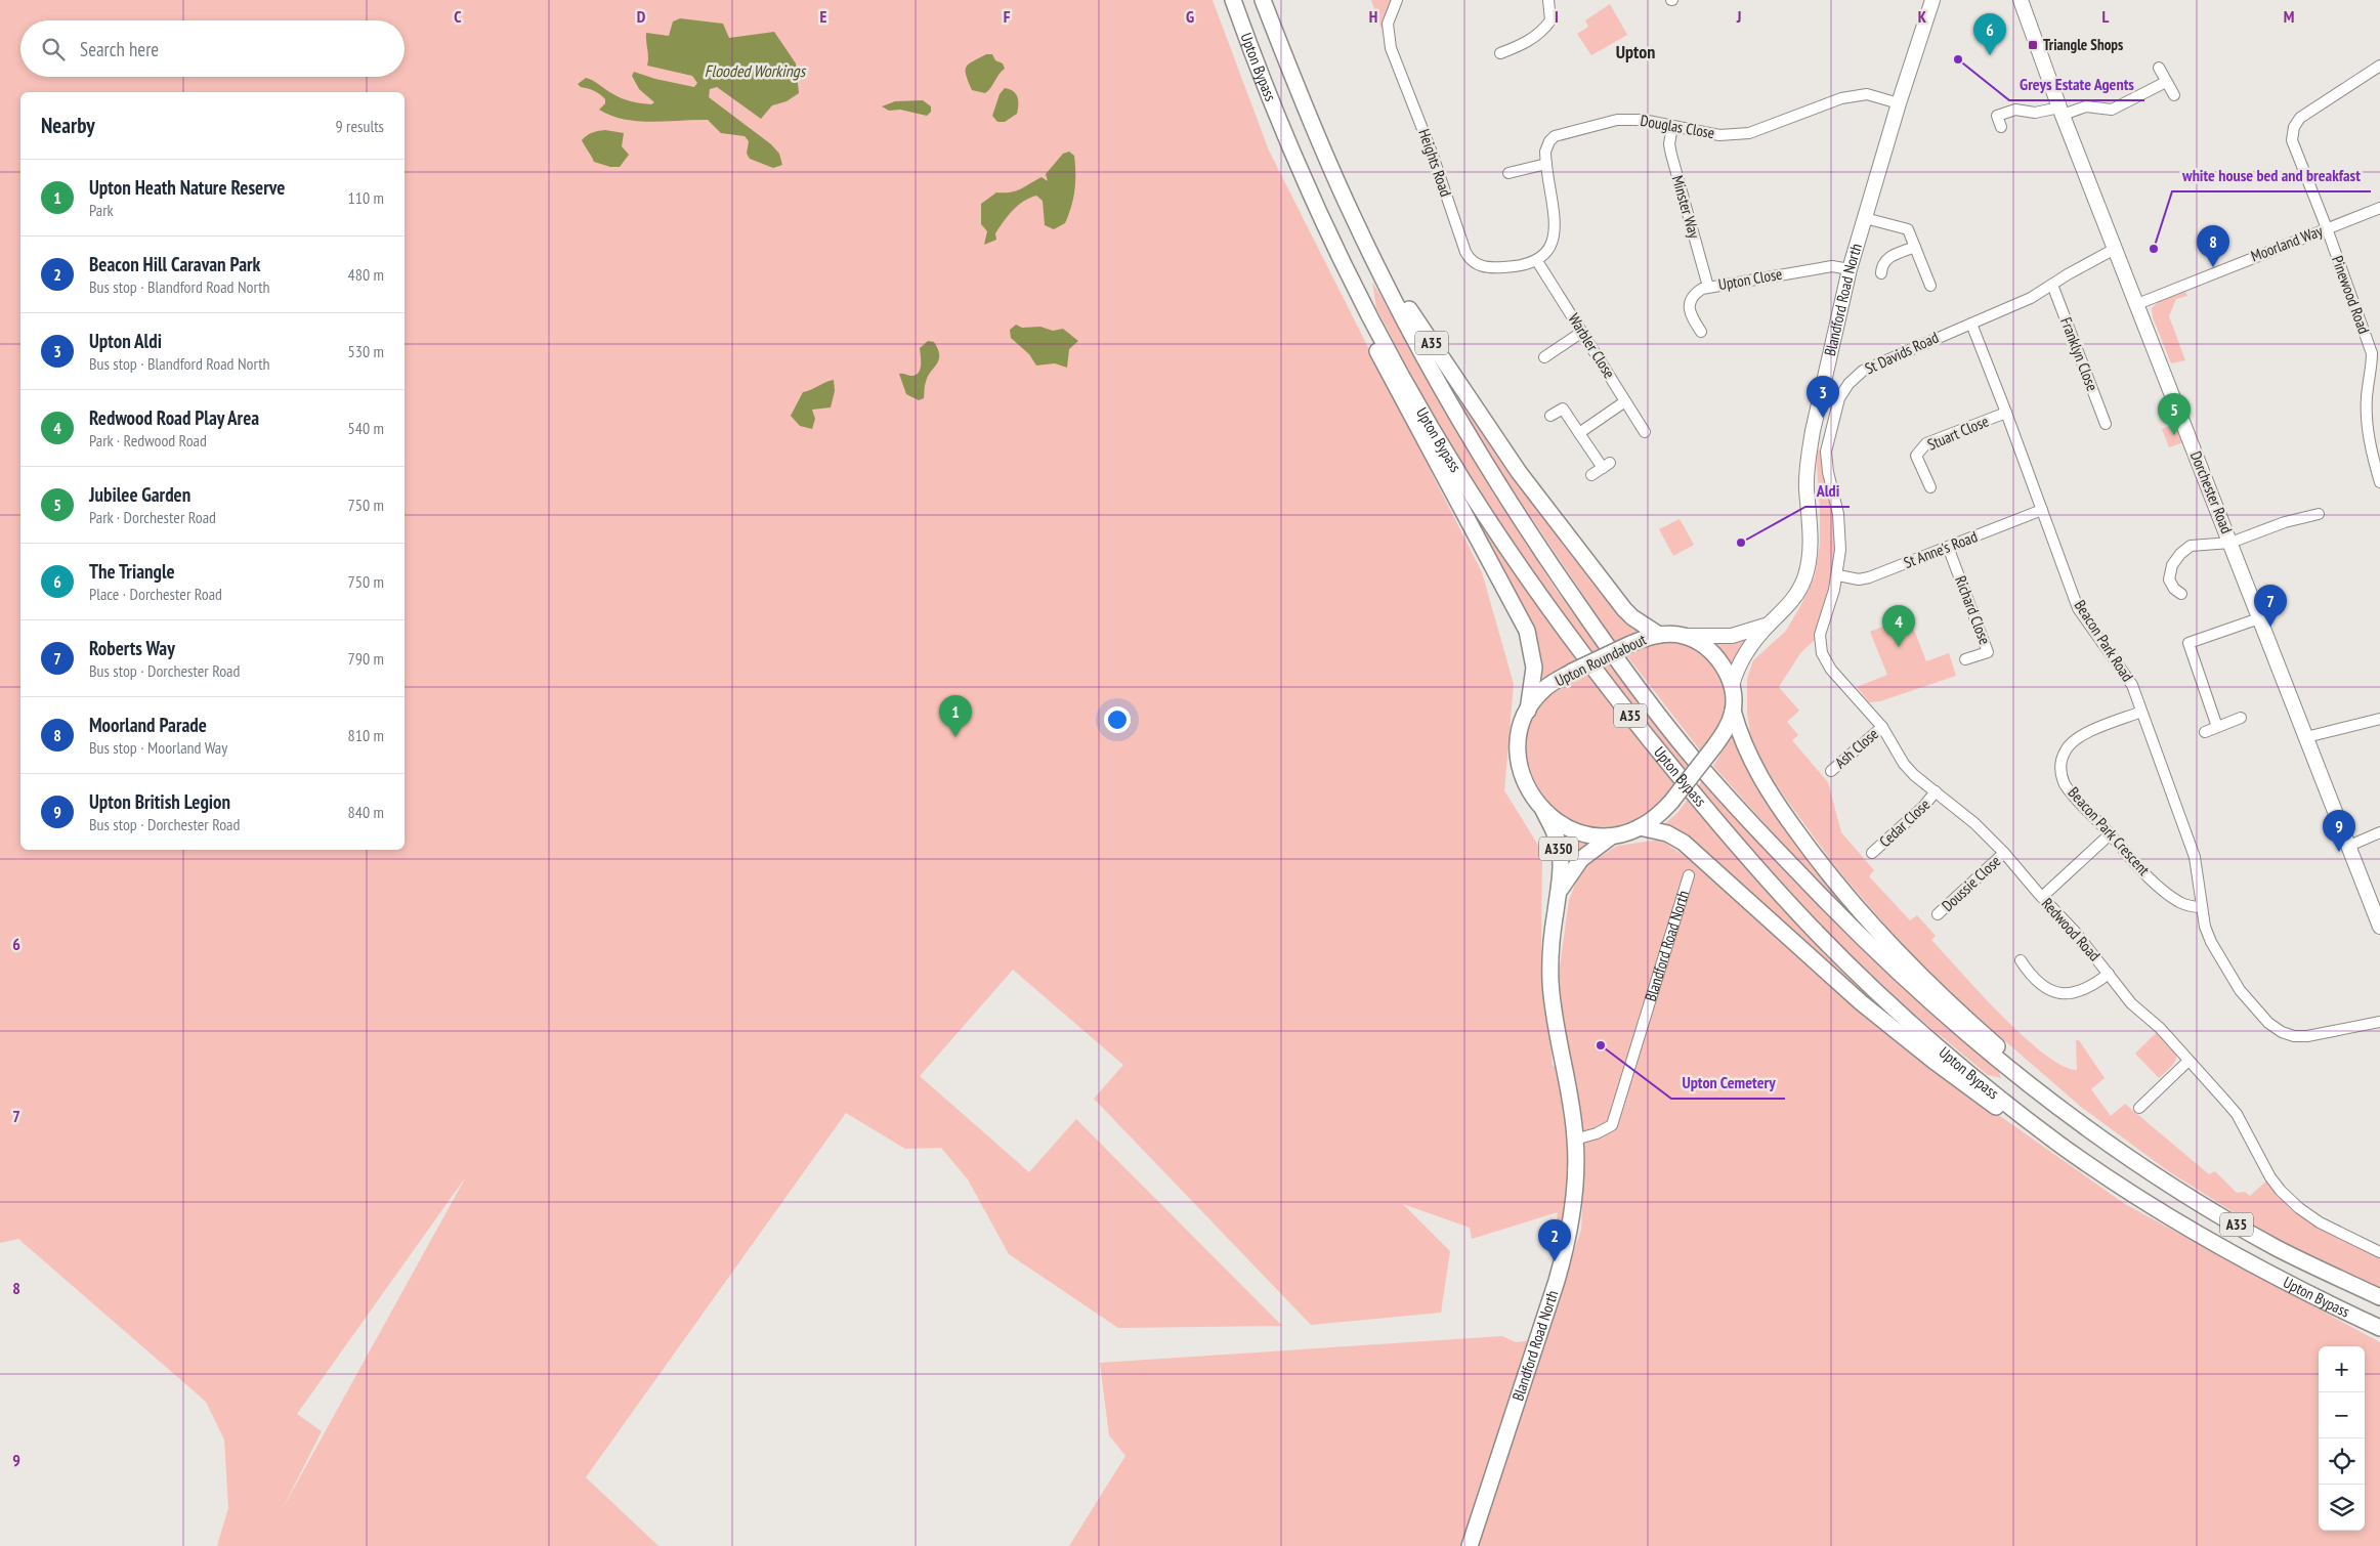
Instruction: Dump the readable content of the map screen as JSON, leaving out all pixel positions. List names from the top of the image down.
{
  "streets": {
    "highway": [
      "Upton Bypass",
      "Blandford Road North",
      "A35",
      "Upton Roundabout",
      "A350"
    ],
    "main road": ["Dorchester Road"],
    "street": [
      "Douglas Close",
      "Heights Road",
      "Minster Way",
      "Moorland Way",
      "Upton Close",
      "Pinewood Road",
      "Warbler Close",
      "St Davids Road",
      "Franklyn Close",
      "Stuart Close",
      "St Anne's Road",
      "Richard Close",
      "Beacon Park Road",
      "Ash Close",
      "Cedar Close",
      "Beacon Park Crescent",
      "Doussie Close",
      "Redwood Road"
    ]
  },
  "crossings": [
    ["Upton Bypass", "A35"],
    ["Douglas Close", "Heights Road"],
    ["Douglas Close", "Minster Way"],
    ["Douglas Close", "Blandford Road North"],
    ["Douglas Close", "Warbler Close"],
    ["Heights Road", "Warbler Close"],
    ["Minster Way", "Upton Close"],
    ["Moorland Way", "Pinewood Road"],
    ["Moorland Way", "Dorchester Road"],
    ["Upton Close", "Blandford Road North"],
    ["Blandford Road North", "Upton Roundabout"],
    ["A35", "Upton Roundabout"],
    ["St Davids Road", "St Anne's Road"],
    ["St Davids Road", "Beacon Park Road"],
    ["St Davids Road", "Redwood Road"],
    ["Stuart Close", "Beacon Park Road"],
    ["St Anne's Road", "Richard Close"],
    ["St Anne's Road", "Beacon Park Road"],
    ["St Anne's Road", "Redwood Road"],
    ["Beacon Park Road", "Beacon Park Crescent"],
    ["Ash Close", "Redwood Road"],
    ["Cedar Close", "Redwood Road"],
    ["Doussie Close", "Redwood Road"]
  ],
  "districts": ["Upton"],
  "water": ["Flooded Workings"],
  "places": {
    "transit": ["Triangle Shops"],
    "other": [
      "Greys Estate Agents",
      "white house bed and breakfast",
      "Aldi",
      "Upton Cemetery"
    ]
  },
  "page": {
    "pins": [
      "6",
      "8",
      "3",
      "5",
      "7",
      "4",
      "1",
      "9",
      "2"
    ],
    "search": "Search here",
    "heading": ["Nearby", "9 results"],
    "list": [
      {
        "mark": "1",
        "name": "Upton Heath Nature Reserve",
        "note": "Park",
        "value": "110 m"
      },
      {
        "mark": "2",
        "name": "Beacon Hill Caravan Park",
        "note": "Bus stop · Blandford Road North",
        "value": "480 m"
      },
      {
        "mark": "3",
        "name": "Upton Aldi",
        "note": "Bus stop · Blandford Road North",
        "value": "530 m"
      },
      {
        "mark": "4",
        "name": "Redwood Road Play Area",
        "note": "Park · Redwood Road",
        "value": "540 m"
      },
      {
        "mark": "5",
        "name": "Jubilee Garden",
        "note": "Park · Dorchester Road",
        "value": "750 m"
      },
      {
        "mark": "6",
        "name": "The Triangle",
        "note": "Place · Dorchester Road",
        "value": "750 m"
      },
      {
        "mark": "7",
        "name": "Roberts Way",
        "note": "Bus stop · Dorchester Road",
        "value": "790 m"
      },
      {
        "mark": "8",
        "name": "Moorland Parade",
        "note": "Bus stop · Moorland Way",
        "value": "810 m"
      },
      {
        "mark": "9",
        "name": "Upton British Legion",
        "note": "Bus stop · Dorchester Road",
        "value": "840 m"
      }
    ],
    "map_buttons": ["+", "−"]
  },
  "grid": {
    "columns": [
      "C",
      "D",
      "E",
      "F",
      "G",
      "H",
      "I",
      "J",
      "K",
      "L",
      "M"
    ],
    "rows": [
      "6",
      "7",
      "8",
      "9"
    ]
  }
}
